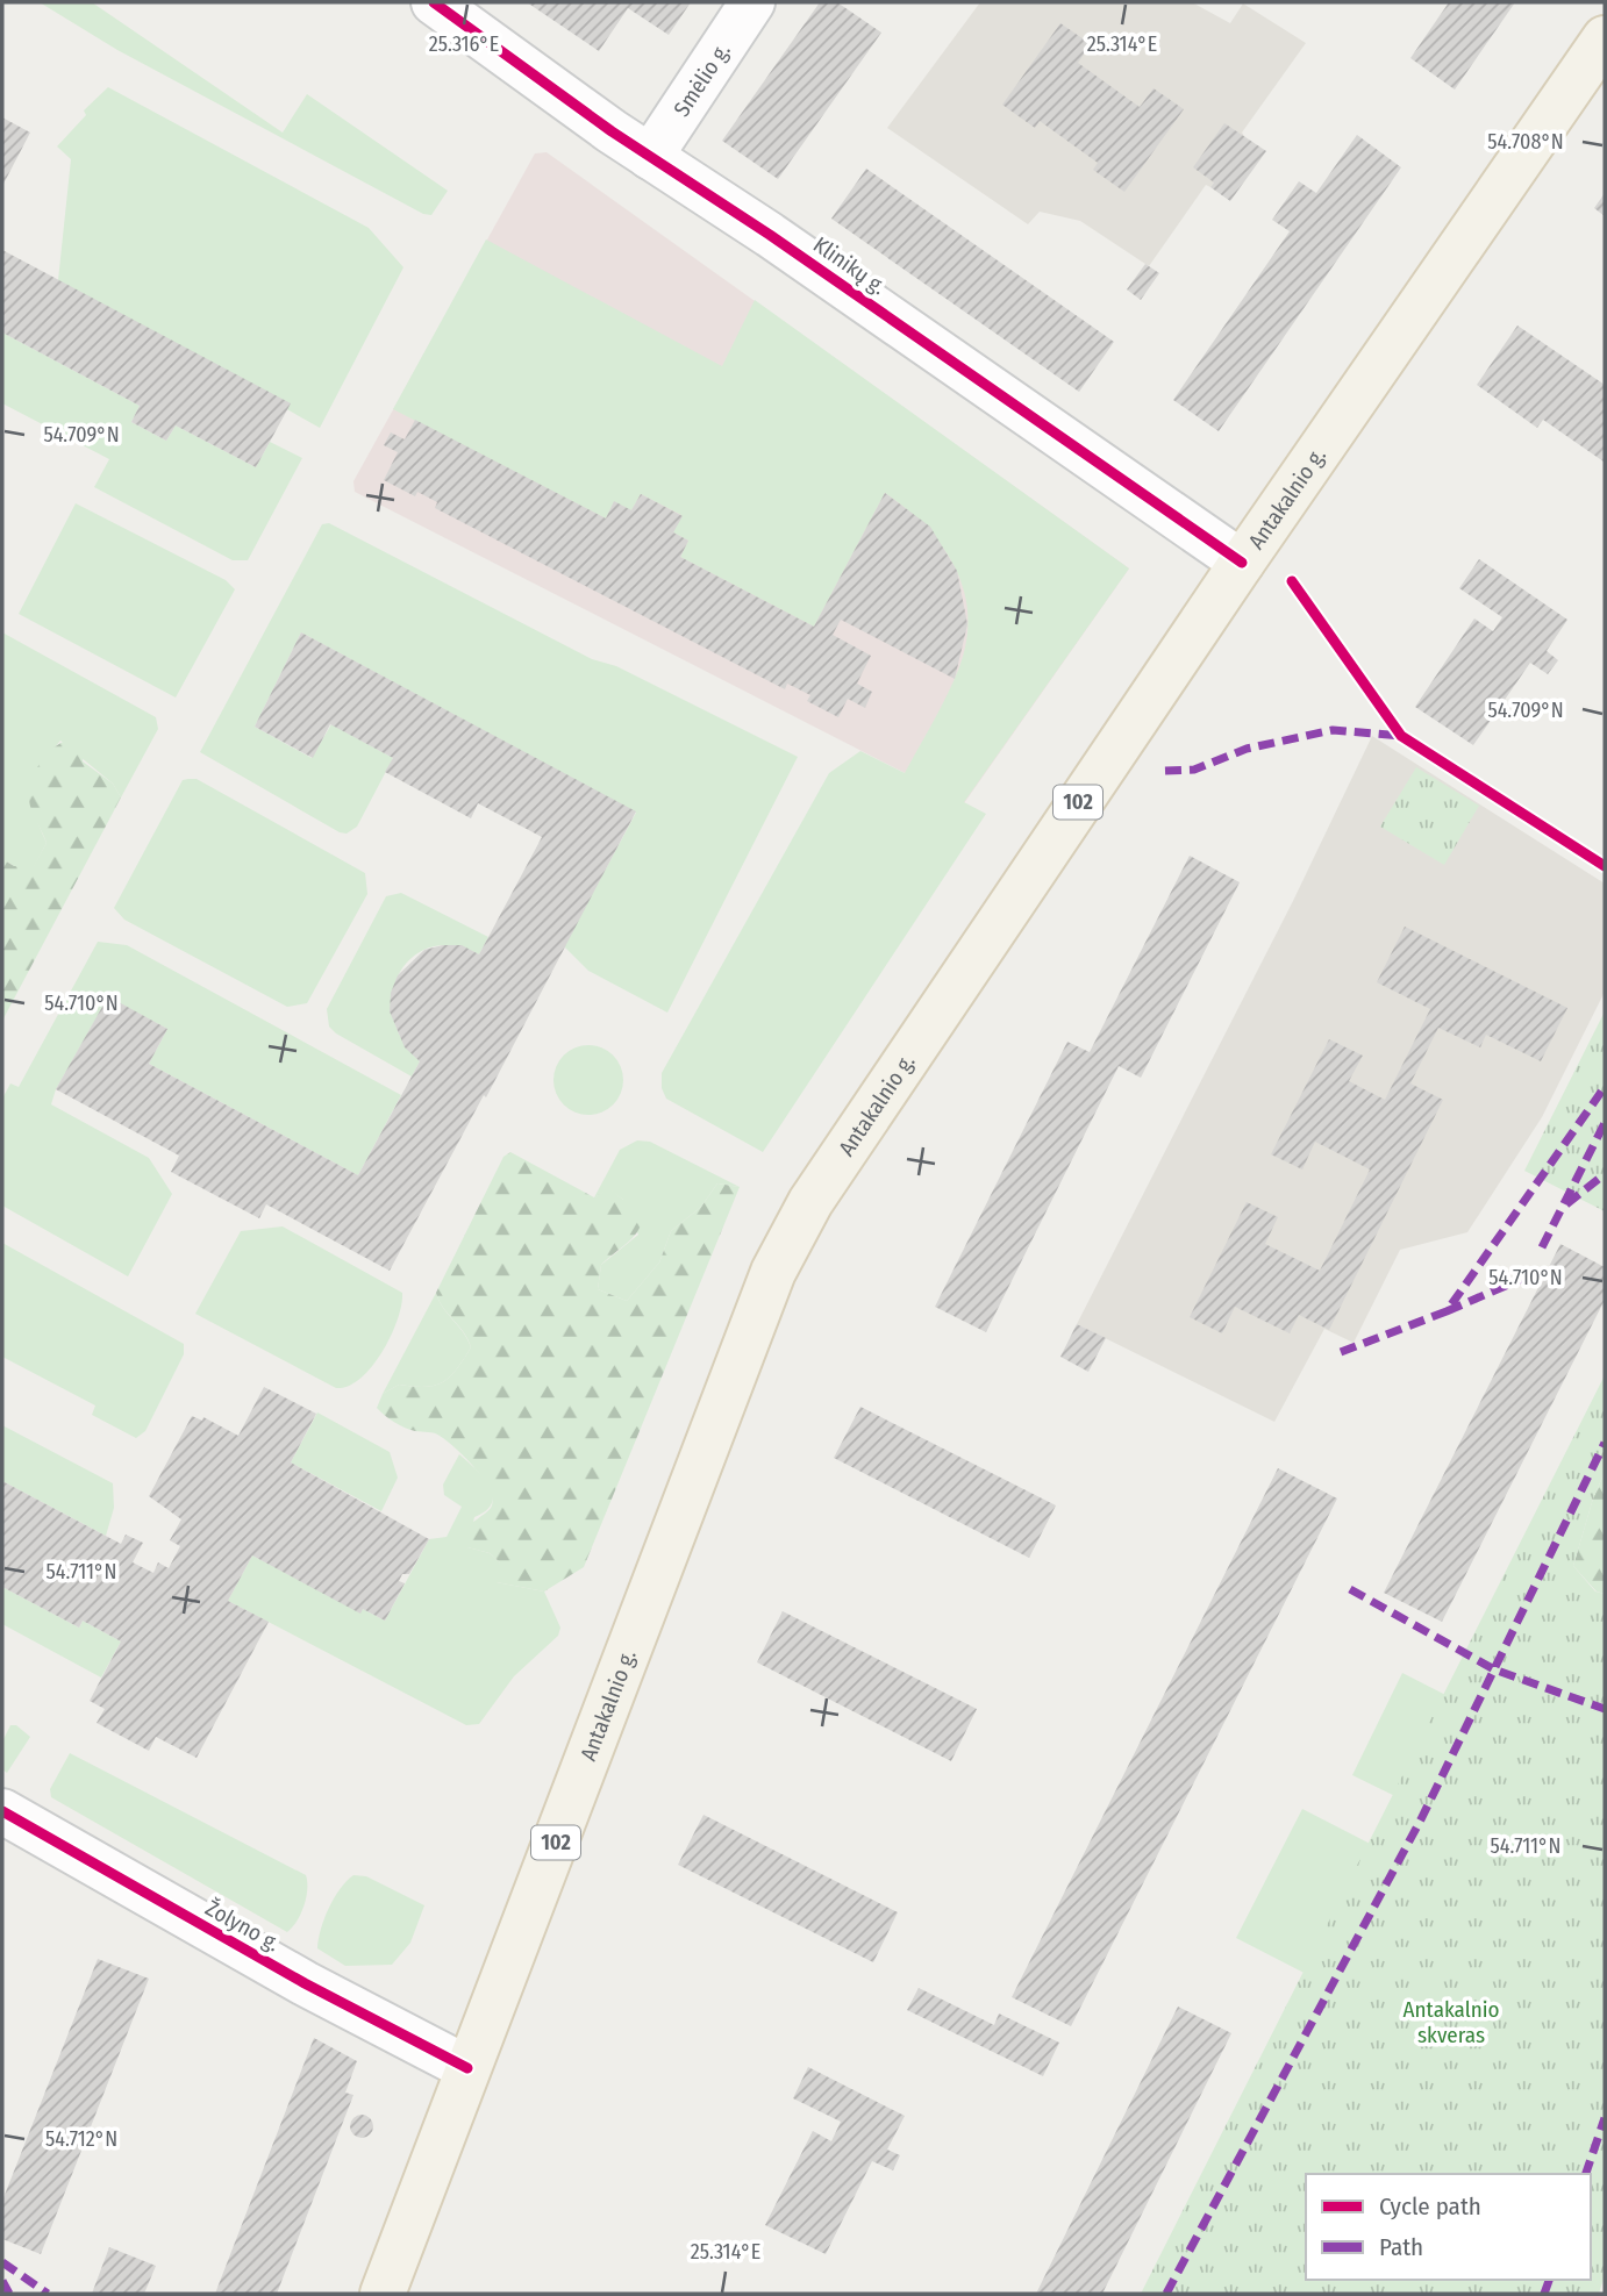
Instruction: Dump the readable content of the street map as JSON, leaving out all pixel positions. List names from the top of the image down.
{
  "streets": {
    "main road": ["Antakalnio g.", "102"],
    "street": ["Smėlio g.", "Klinikų g.", "Žolyno g."]
  },
  "crossings": [
    ["Smėlio g.", "Klinikų g."],
    ["Klinikų g.", "Antakalnio g."],
    ["Antakalnio g.", "Žolyno g."]
  ],
  "parks": ["Antakalnio skveras"],
  "legend": ["Cycle path", "Path"],
  "coordinates": [
    "25.316°E",
    "25.314°E",
    "54.708°N",
    "54.709°N",
    "54.710°N",
    "54.711°N",
    "54.712°N"
  ]
}
